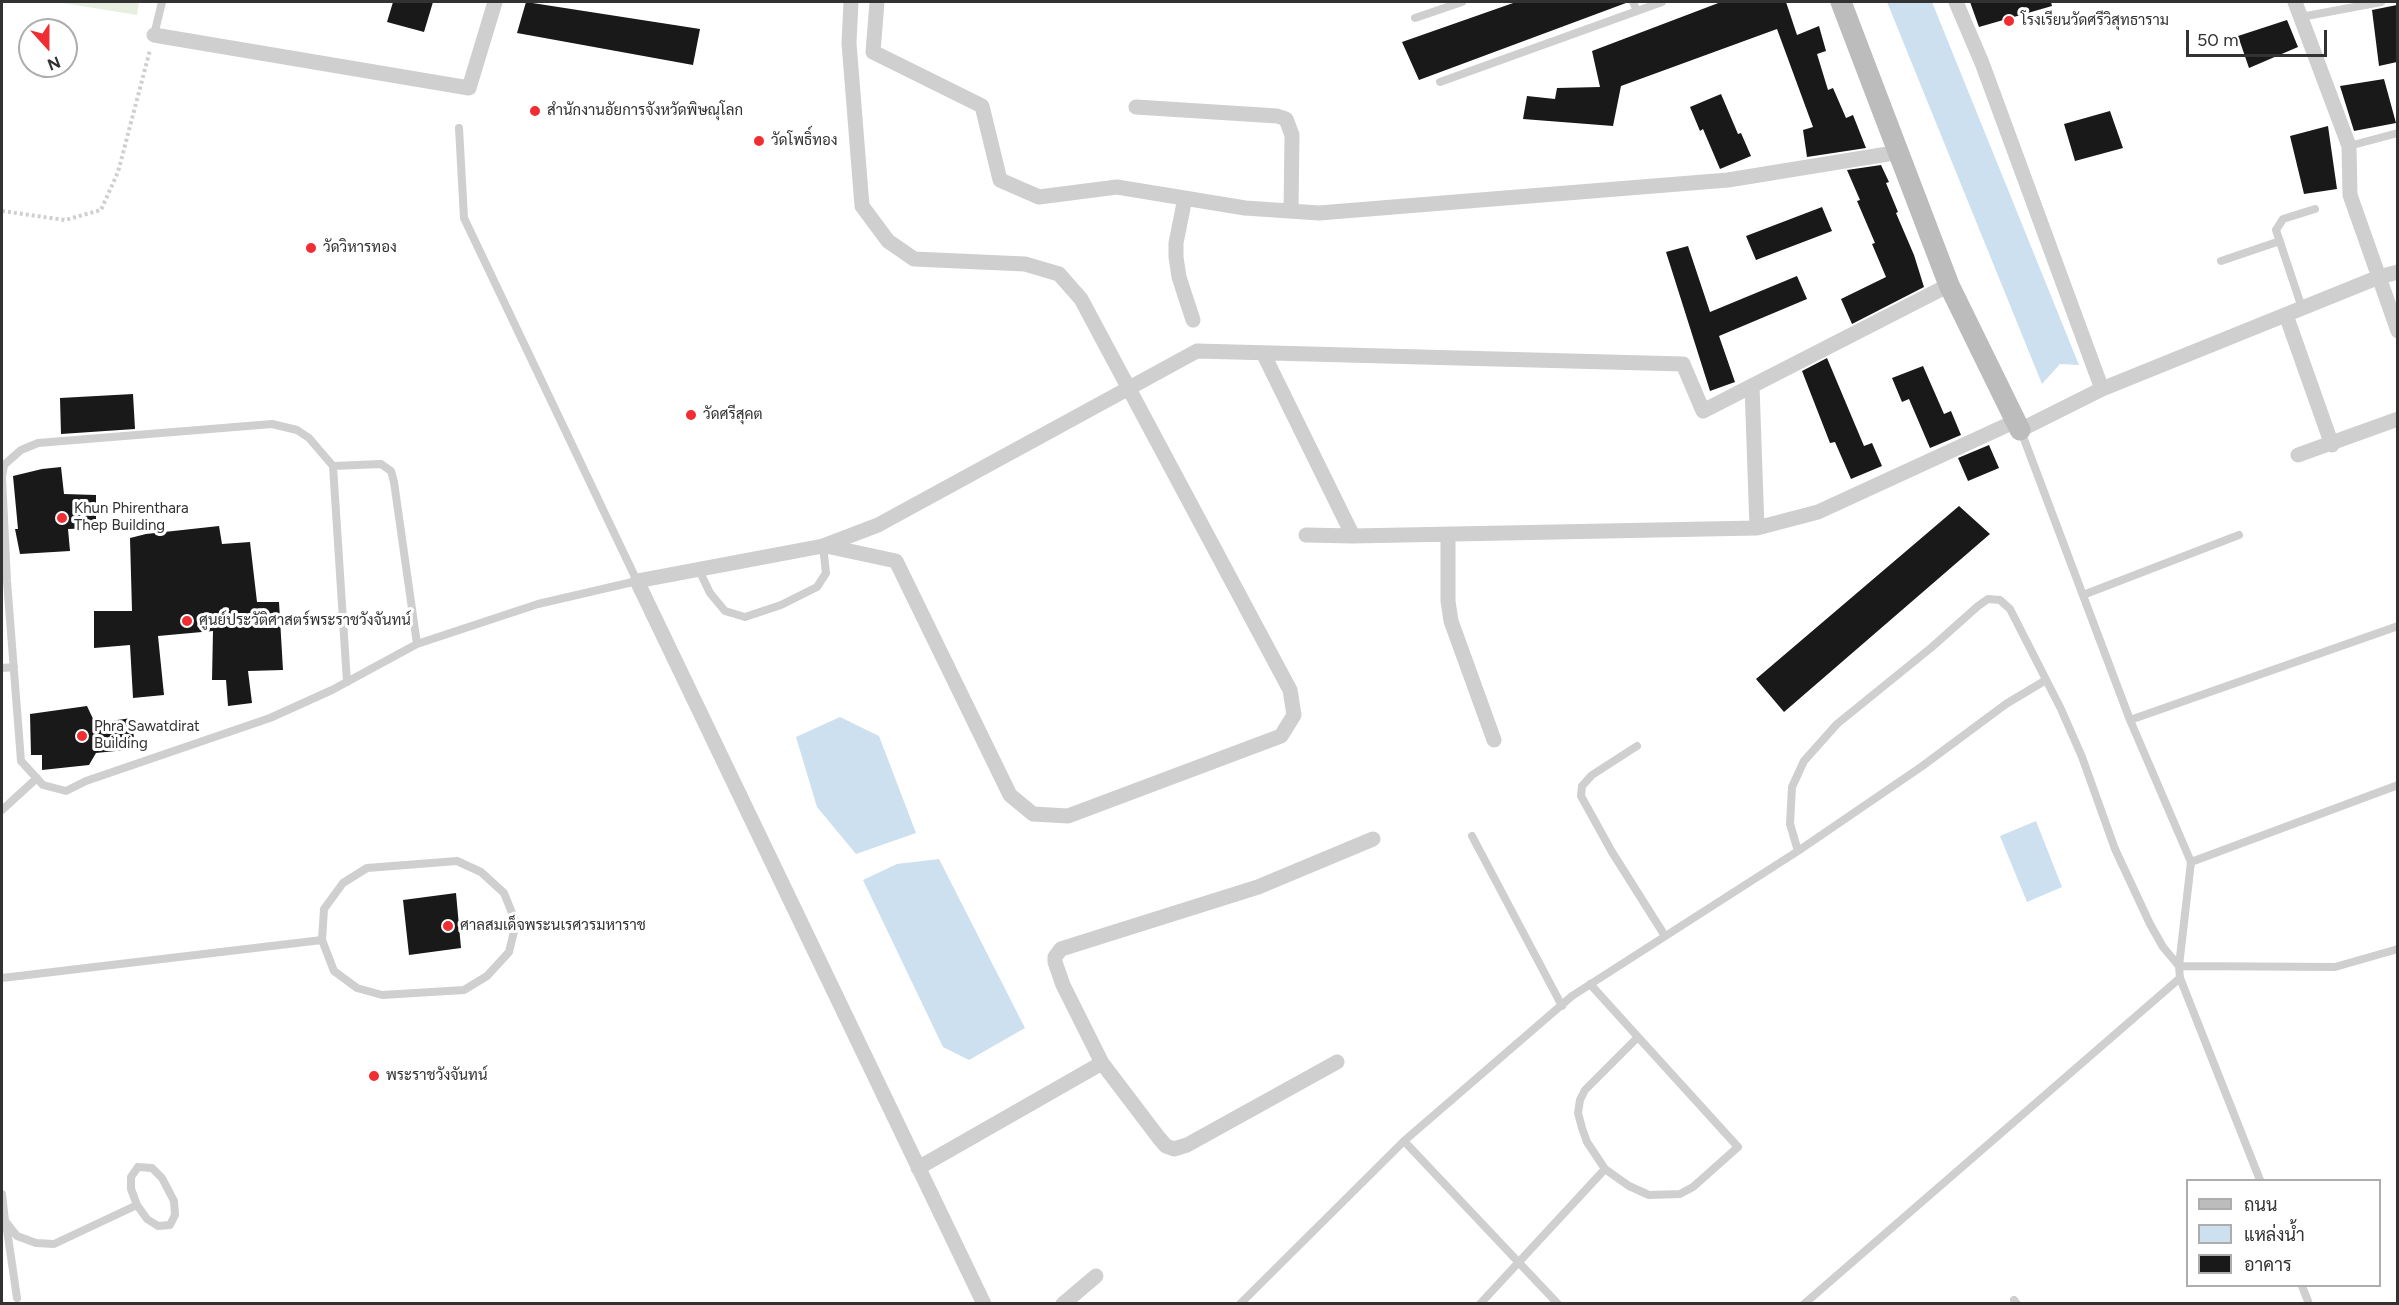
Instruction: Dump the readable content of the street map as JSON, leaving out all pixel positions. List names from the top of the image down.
{
  "places": [
    "โรงเรียนวัดศรีวิสุทธาราม",
    "สำนักงานอัยการจังหวัดพิษณุโลก",
    "วัดโพธิ์ทอง",
    "วัดวิหารทอง",
    "วัดศรีสุคต",
    "Khun Phirenthara Thep Building",
    "ศูนย์ประวัติศาสตร์พระราชวังจันทน์",
    "Phra Sawatdirat Building",
    "ศาลสมเด็จพระนเรศวรมหาราช",
    "พระราชวังจันทน์"
  ],
  "legend": ["ถนน", "แหล่งน้ำ", "อาคาร"],
  "scale_bar": "50 m",
  "north": "bottom"
}
